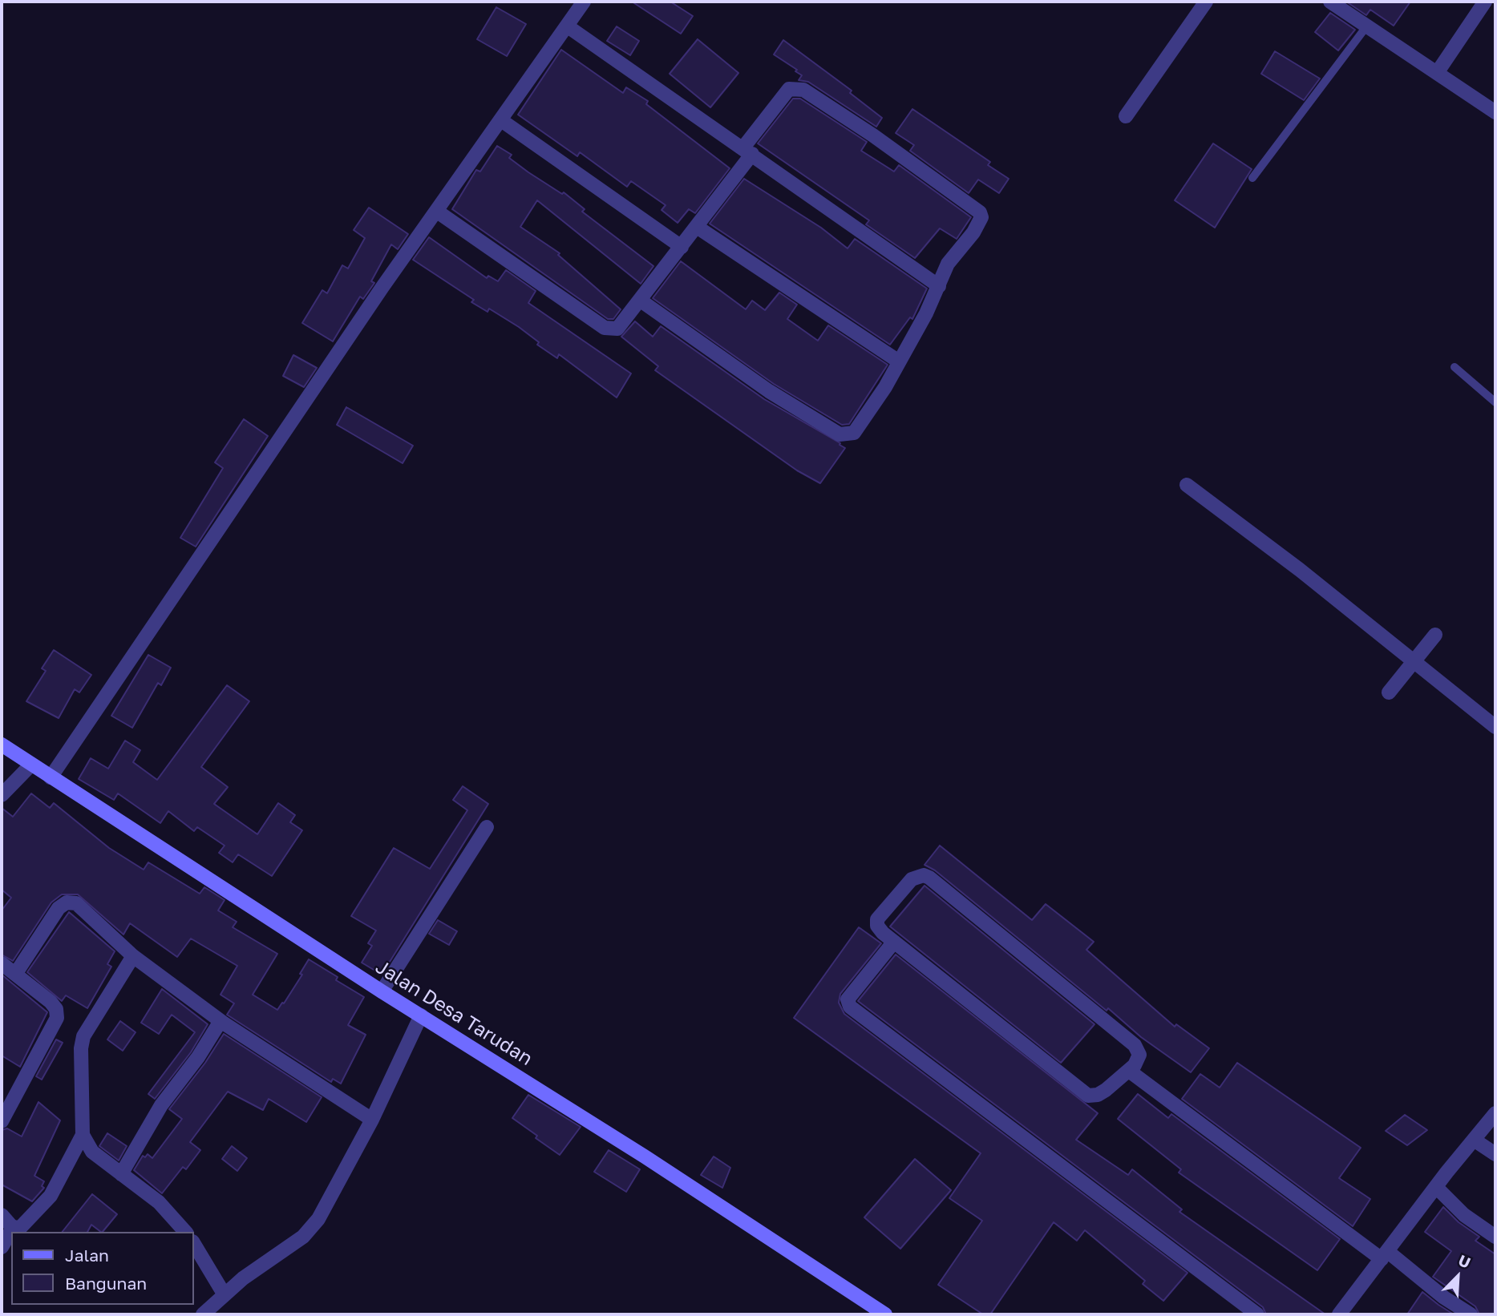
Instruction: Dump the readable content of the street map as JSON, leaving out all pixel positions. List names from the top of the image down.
{
  "streets": {
    "street": ["Jalan Desa Tarudan"]
  },
  "legend": ["Jalan", "Bangunan"],
  "north": "top right"
}
